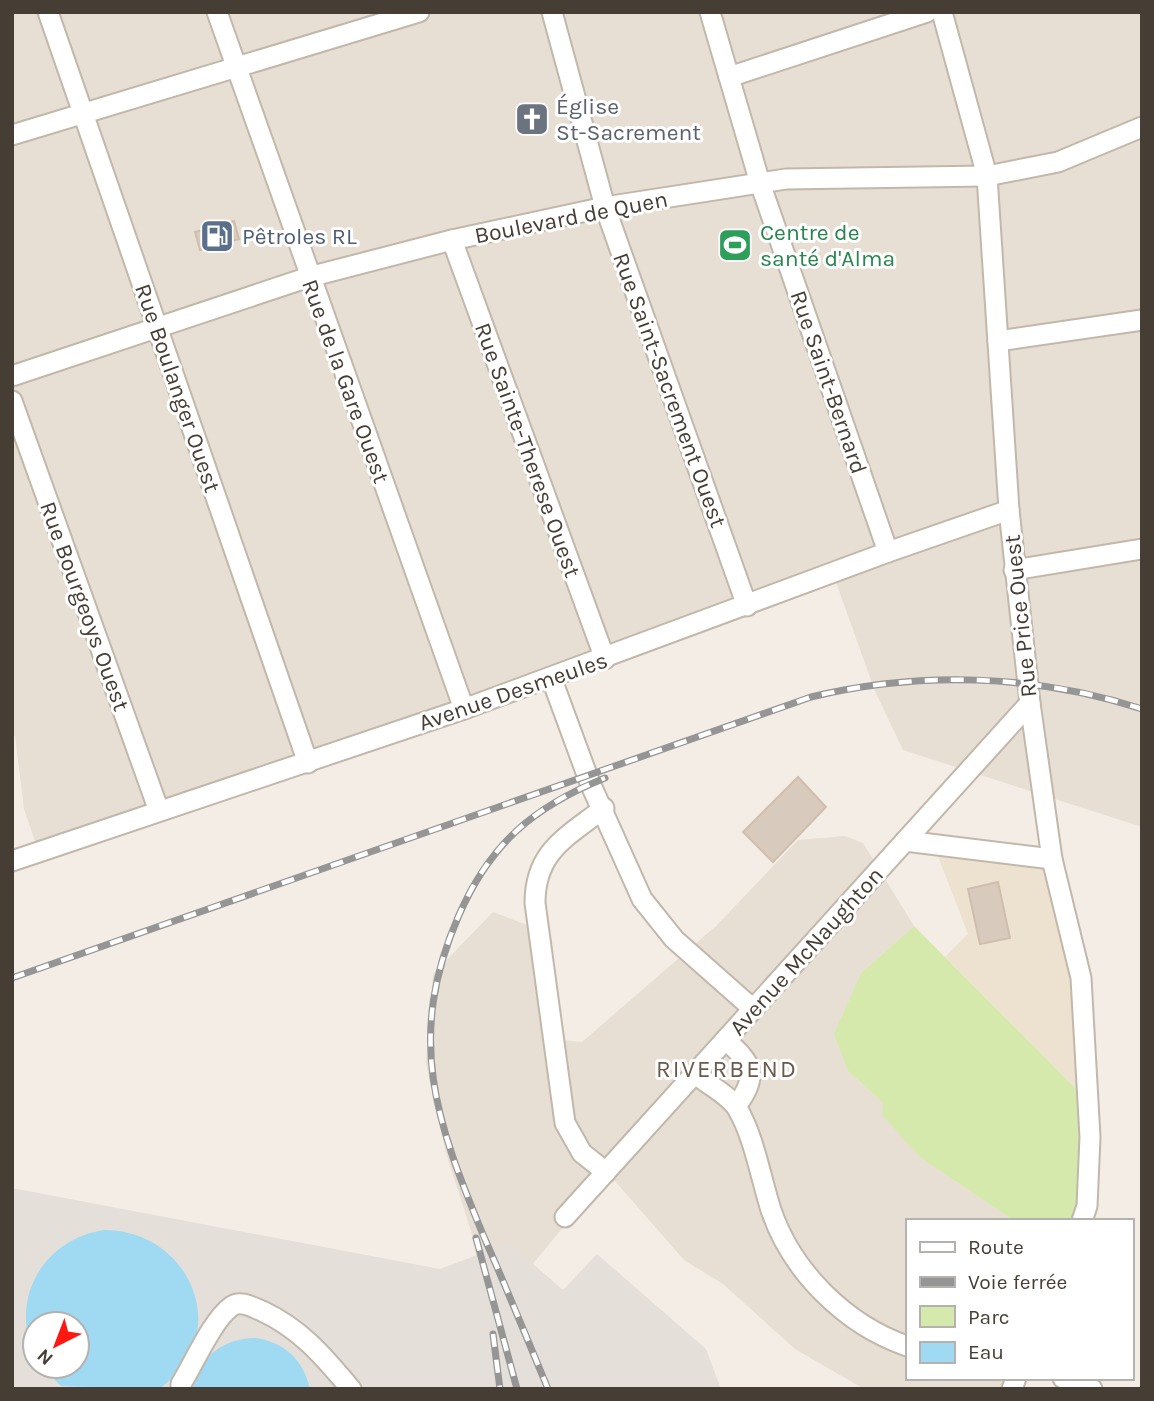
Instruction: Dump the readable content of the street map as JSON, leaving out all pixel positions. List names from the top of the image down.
{
  "streets": {
    "street": [
      "Boulevard de Quen",
      "Rue de la Gare Ouest",
      "Rue Saint-Bernard",
      "Rue Boulanger Ouest",
      "Rue Saint-Sacrement Ouest",
      "Rue Sainte-Therese Ouest",
      "Rue Bourgeoys Ouest",
      "Rue Price Ouest",
      "Avenue Desmeules",
      "Avenue McNaughton"
    ]
  },
  "crossings": [
    ["Boulevard de Quen", "Rue de la Gare Ouest"],
    ["Boulevard de Quen", "Rue Saint-Bernard"],
    ["Boulevard de Quen", "Rue Boulanger Ouest"],
    ["Boulevard de Quen", "Rue Saint-Sacrement Ouest"],
    ["Boulevard de Quen", "Rue Sainte-Therese Ouest"],
    ["Boulevard de Quen", "Rue Price Ouest"],
    ["Rue de la Gare Ouest", "Avenue Desmeules"],
    ["Rue Saint-Bernard", "Avenue Desmeules"],
    ["Rue Boulanger Ouest", "Avenue Desmeules"],
    ["Rue Saint-Sacrement Ouest", "Avenue Desmeules"],
    ["Rue Sainte-Therese Ouest", "Avenue Desmeules"],
    ["Rue Bourgeoys Ouest", "Avenue Desmeules"],
    ["Rue Price Ouest", "Avenue Desmeules"],
    ["Rue Price Ouest", "Avenue McNaughton"]
  ],
  "districts": ["RIVERBEND"],
  "places": {
    "church": ["Église St-Sacrement"],
    "fuel station": ["Pêtroles RL"],
    "sports": ["Centre de santé d'Alma"]
  },
  "legend": [
    "Route",
    "Voie ferrée",
    "Parc",
    "Eau"
  ],
  "north": "bottom left"
}
